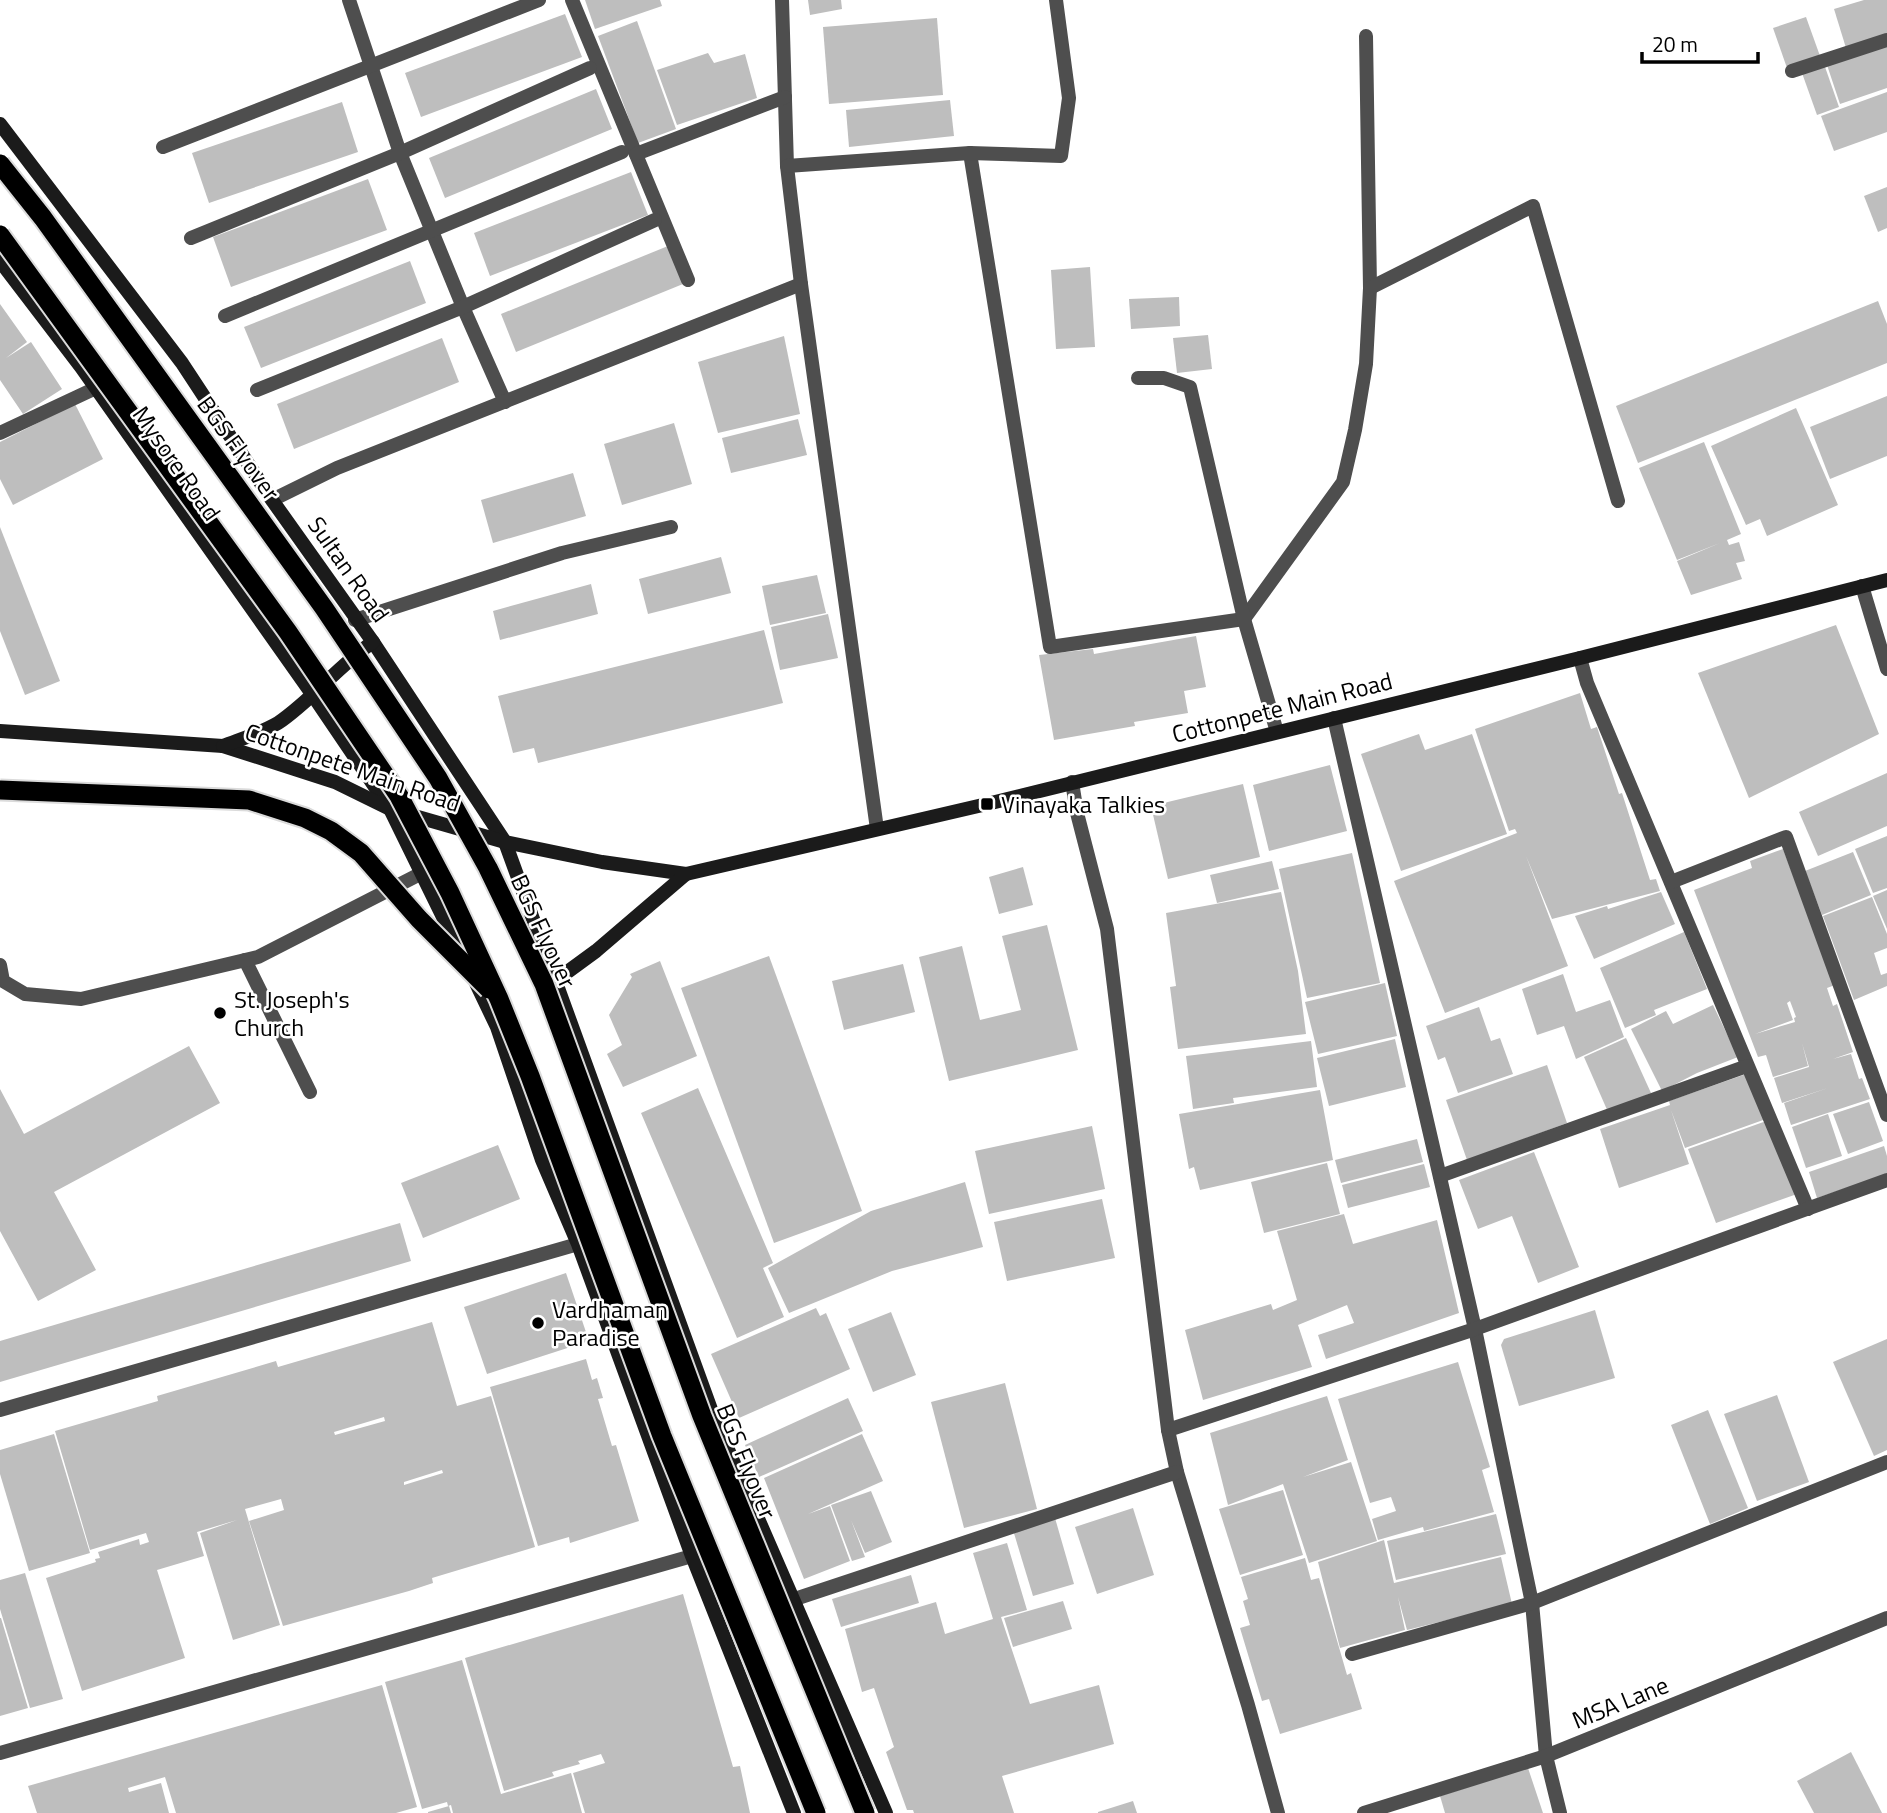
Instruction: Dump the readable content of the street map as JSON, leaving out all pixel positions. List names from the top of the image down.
{
  "streets": {
    "highway": ["BGS Flyover"],
    "main road": ["Mysore Road", "Sultan Road", "Cottonpete Main Road"],
    "street": ["MSA Lane"]
  },
  "crossings": [
    ["Mysore Road", "Cottonpete Main Road"],
    ["Sultan Road", "Cottonpete Main Road"]
  ],
  "places": {
    "transit": ["Vinayaka Talkies"],
    "other": ["St. Joseph's Church", "Vardhaman Paradise"]
  },
  "scale_bar": "20 m"
}
